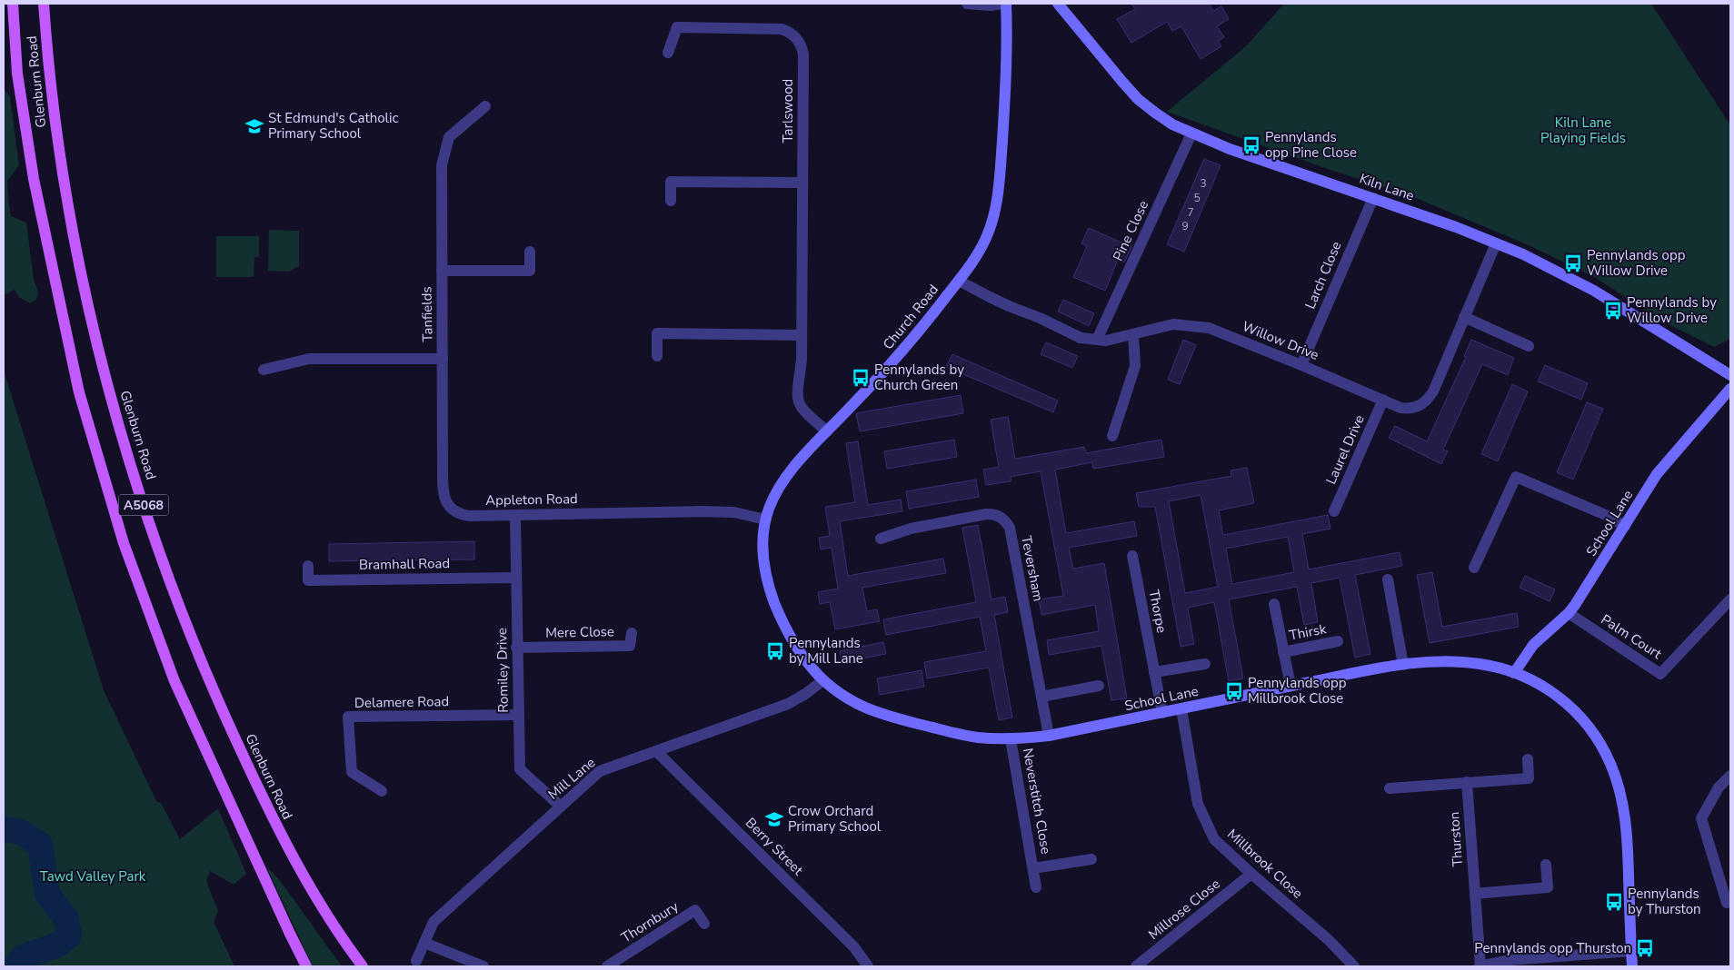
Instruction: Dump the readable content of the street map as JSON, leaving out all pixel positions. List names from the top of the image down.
{
  "streets": {
    "main road": ["Glenburn Road", "A5068"],
    "street": [
      "Tarlswood",
      "Kiln Lane",
      "Pine Close",
      "Larch Close",
      "Tanfields",
      "Church Road",
      "Willow Drive",
      "Laurel Drive",
      "Appleton Road",
      "School Lane",
      "Bramhall Road",
      "Teversham",
      "Thorpe",
      "Mere Close",
      "Thirsk",
      "Palm Court",
      "Romiley Drive",
      "Delamere Road",
      "Mill Lane",
      "Neverstitch Close",
      "Thurston",
      "Berry Street",
      "Millbrook Close",
      "Millrose Close",
      "Thornbury"
    ]
  },
  "crossings": [
    ["Tarlswood", "Church Road"],
    ["Kiln Lane", "Pine Close"],
    ["Kiln Lane", "Larch Close"],
    ["Kiln Lane", "Willow Drive"],
    ["Pine Close", "Willow Drive"],
    ["Larch Close", "Willow Drive"],
    ["Tanfields", "Appleton Road"],
    ["Church Road", "Willow Drive"],
    ["Church Road", "Appleton Road"],
    ["Church Road", "School Lane"],
    ["Church Road", "Mill Lane"],
    ["Willow Drive", "Laurel Drive"],
    ["Appleton Road", "Romiley Drive"],
    ["School Lane", "Teversham"],
    ["School Lane", "Thorpe"],
    ["School Lane", "Thirsk"],
    ["School Lane", "Palm Court"],
    ["School Lane", "Mill Lane"],
    ["School Lane", "Neverstitch Close"],
    ["School Lane", "Thurston"],
    ["School Lane", "Millbrook Close"],
    ["Bramhall Road", "Romiley Drive"],
    ["Mere Close", "Romiley Drive"],
    ["Romiley Drive", "Delamere Road"],
    ["Romiley Drive", "Mill Lane"],
    ["Mill Lane", "Berry Street"],
    ["Millbrook Close", "Millrose Close"]
  ],
  "parks": ["Kiln Lane Playing Fields", "Tawd Valley Park"],
  "places": {
    "school or university": ["St Edmund's Catholic Primary School", "Crow Orchard Primary School"],
    "bus stop": [
      "Pennylands opp Pine Close",
      "Pennylands opp Willow Drive",
      "Pennylands by Willow Drive",
      "Pennylands by Church Green",
      "Pennylands by Mill Lane",
      "Pennylands opp Millbrook Close",
      "Pennylands by Thurston",
      "Pennylands opp Thurston"
    ]
  },
  "house_numbers": [
    "3",
    "5",
    "7",
    "9"
  ]
}
